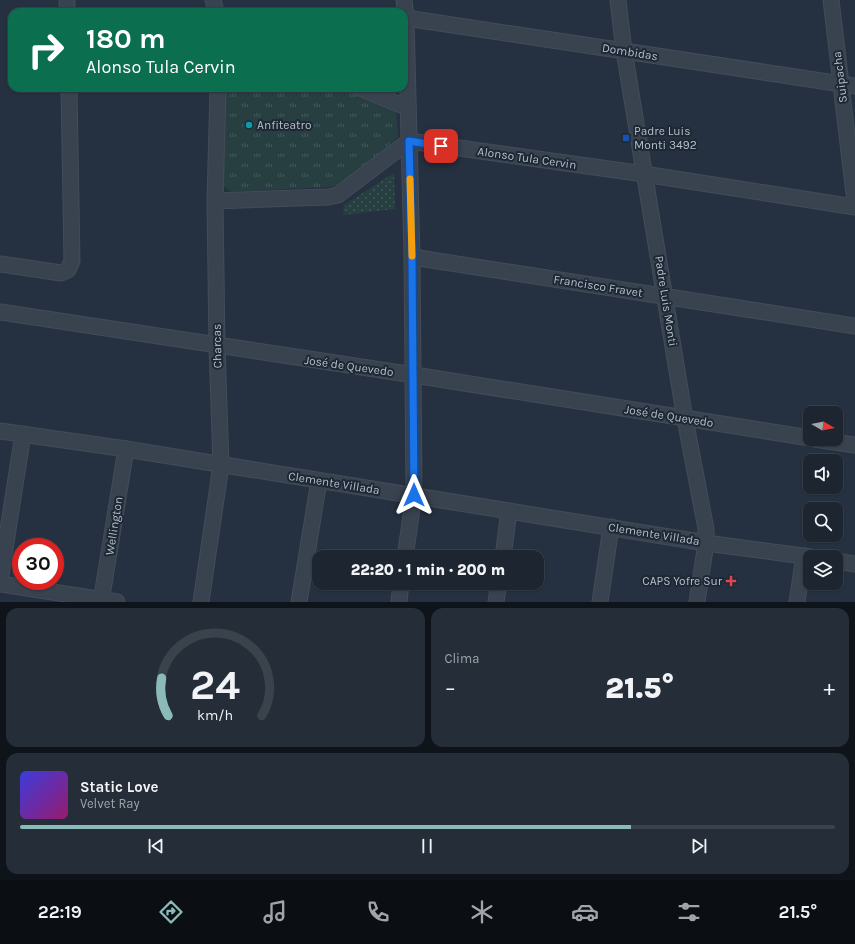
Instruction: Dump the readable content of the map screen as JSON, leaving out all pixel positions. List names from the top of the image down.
{
  "streets": {
    "street": [
      "Dombidas",
      "Suipacha",
      "Alonso Tula Cervin",
      "Francisco Fravet",
      "Padre Luis Monti",
      "Charcas",
      "José de Quevedo",
      "Clemente Villada",
      "Wellington"
    ]
  },
  "crossings": [
    ["Dombidas", "Suipacha"],
    ["Dombidas", "Padre Luis Monti"],
    ["Alonso Tula Cervin", "Padre Luis Monti"],
    ["Francisco Fravet", "Padre Luis Monti"],
    ["Padre Luis Monti", "José de Quevedo"],
    ["Padre Luis Monti", "Clemente Villada"],
    ["Charcas", "José de Quevedo"],
    ["Charcas", "Clemente Villada"],
    ["Clemente Villada", "Wellington"]
  ],
  "places": {
    "other": ["Anfiteatro"],
    "transit": ["Padre Luis Monti 3492"],
    "health": ["CAPS Yofre Sur"]
  },
  "north": "right",
  "page": {
    "turn": ["180 m", "Alonso Tula Cervin"],
    "limit": "30",
    "trip": "22:20 · 1 min · 200 m",
    "tile": "Clima",
    "heat": ["−", "21.5°", "+"],
    "song": ["Static Love", "Velvet Ray"],
    "tabs": ["22:19", "21.5°"],
    "gauge": ["24", "km/h"]
  }
}
